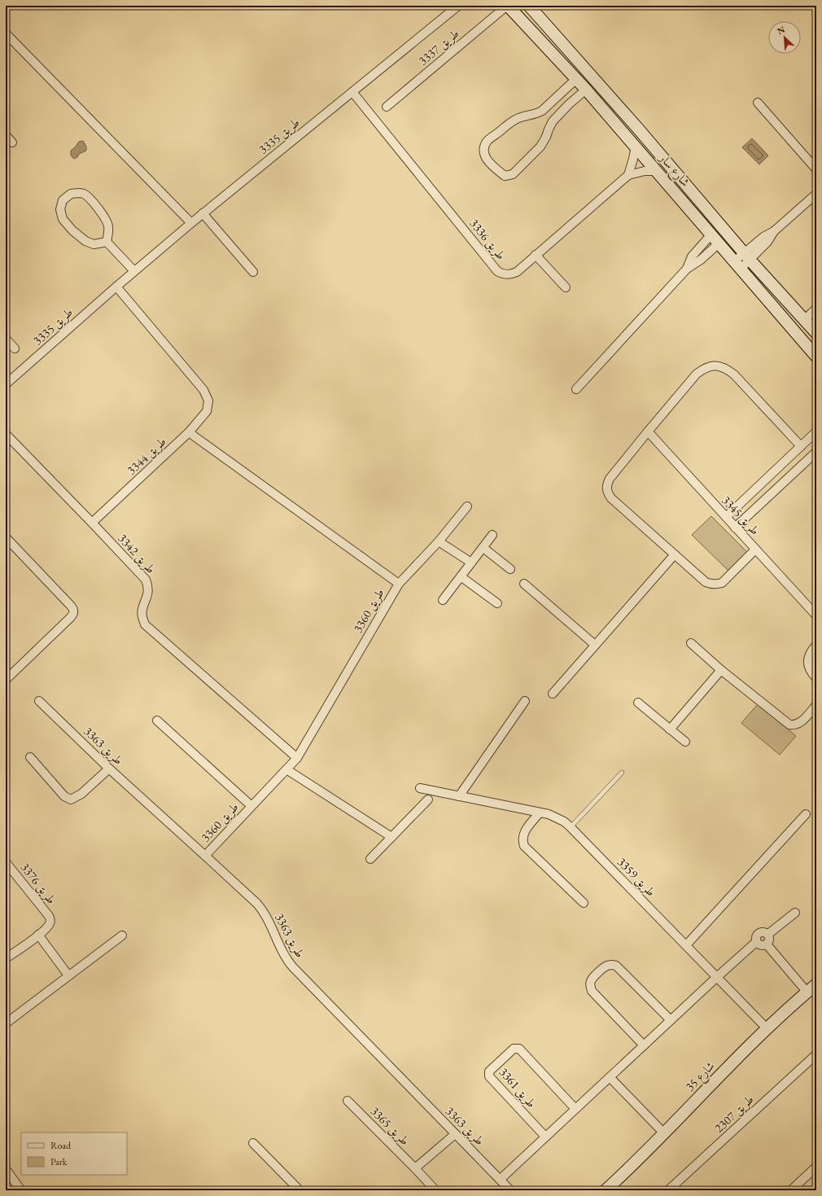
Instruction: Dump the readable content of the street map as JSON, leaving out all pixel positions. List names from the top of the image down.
{
  "streets": {
    "street": [
      "طريق 3337",
      "طريق 3335",
      "شارع سار",
      "طريق 3336",
      "طريق 3344",
      "طريق 3345",
      "طريق 3342",
      "طريق 3360",
      "طريق 3363",
      "طريق 3359",
      "طريق 3376",
      "شارع 35",
      "طريق 3361",
      "طريق 2307",
      "طريق 3365"
    ]
  },
  "crossings": [
    ["طريق 3337", "شارع سار"],
    ["طريق 3335", "طريق 3336"],
    ["طريق 3335", "طريق 3344"],
    ["شارع سار", "طريق 3336"],
    ["طريق 3344", "طريق 3342"],
    ["طريق 3344", "طريق 3360"],
    ["طريق 3342", "طريق 3360"],
    ["طريق 3360", "طريق 3363"],
    ["طريق 3359", "شارع 35"]
  ],
  "legend": ["Road", "Park"],
  "north": "top left"
}
